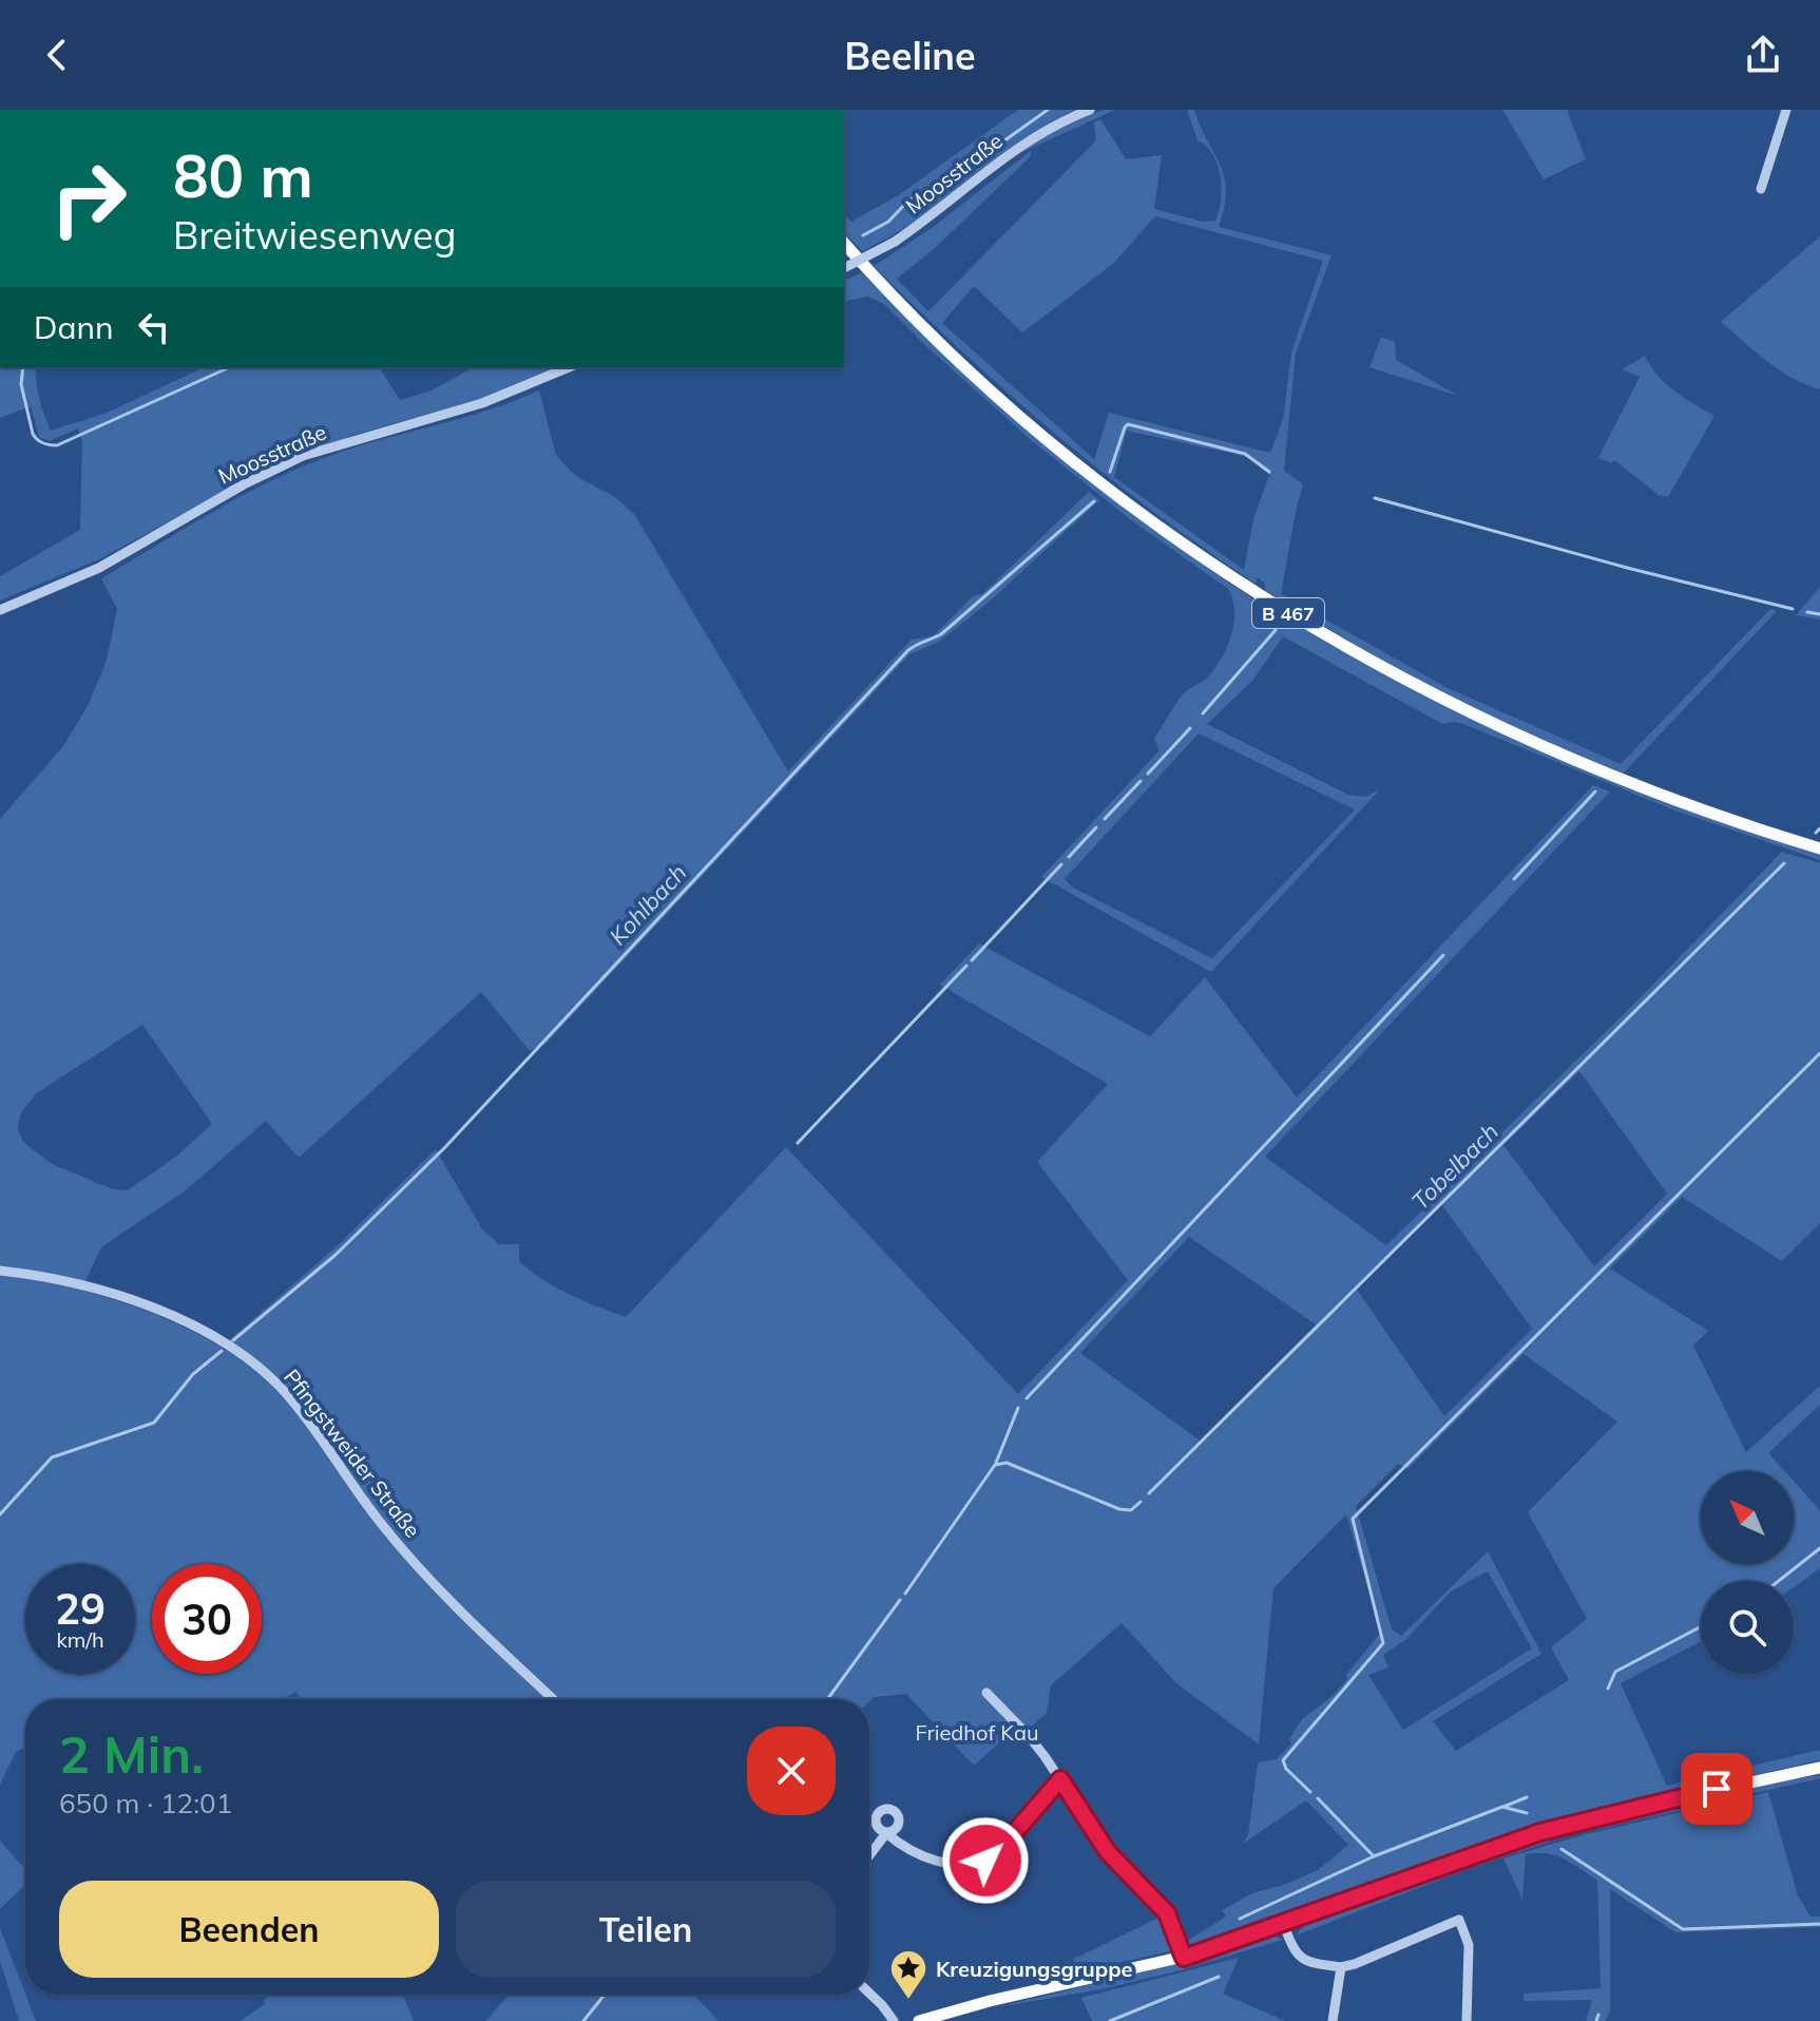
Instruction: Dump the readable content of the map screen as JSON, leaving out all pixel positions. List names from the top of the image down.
{
  "streets": {
    "main road": ["B 467"],
    "street": ["Moosstraße", "Pfingstweider Straße"]
  },
  "water": ["Kohlbach", "Tobelbach"],
  "parks": ["Friedhof Kau"],
  "places": {
    "place": ["Kreuzigungsgruppe"]
  },
  "north": "top left",
  "page": {
    "header": "Beeline",
    "turn": ["80 m", "Breitwiesenweg"],
    "then": "Dann",
    "speed": "29 km/h",
    "limit": "30",
    "heading": ["2 Min.", "650 m · 12:01"],
    "buttons": ["Beenden", "Teilen"]
  }
}
